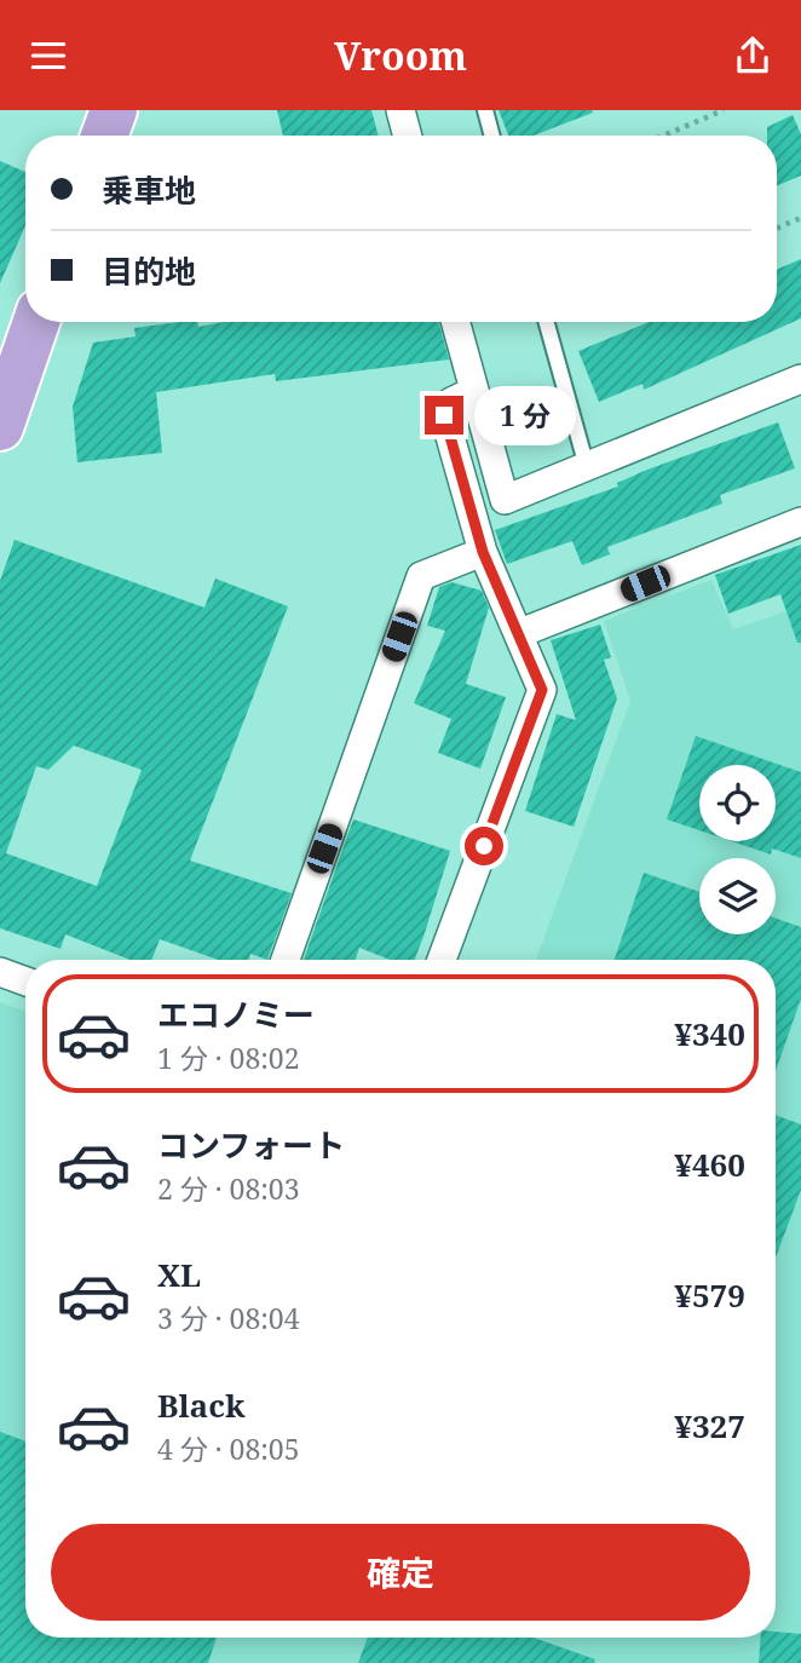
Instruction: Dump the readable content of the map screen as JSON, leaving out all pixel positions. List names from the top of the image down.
{
  "page": {
    "header": "Vroom",
    "banner": ["乗車地", "目的地"],
    "bubble": "1 分",
    "list": [
      {
        "name": "エコノミー",
        "note": "1 分 · 08:02",
        "value": "¥340"
      },
      {
        "name": "コンフォート",
        "note": "2 分 · 08:03",
        "value": "¥460"
      },
      {
        "name": "XL",
        "note": "3 分 · 08:04",
        "value": "¥579"
      },
      {
        "name": "Black",
        "note": "4 分 · 08:05",
        "value": "¥327"
      }
    ],
    "buttons": "確定"
  }
}
